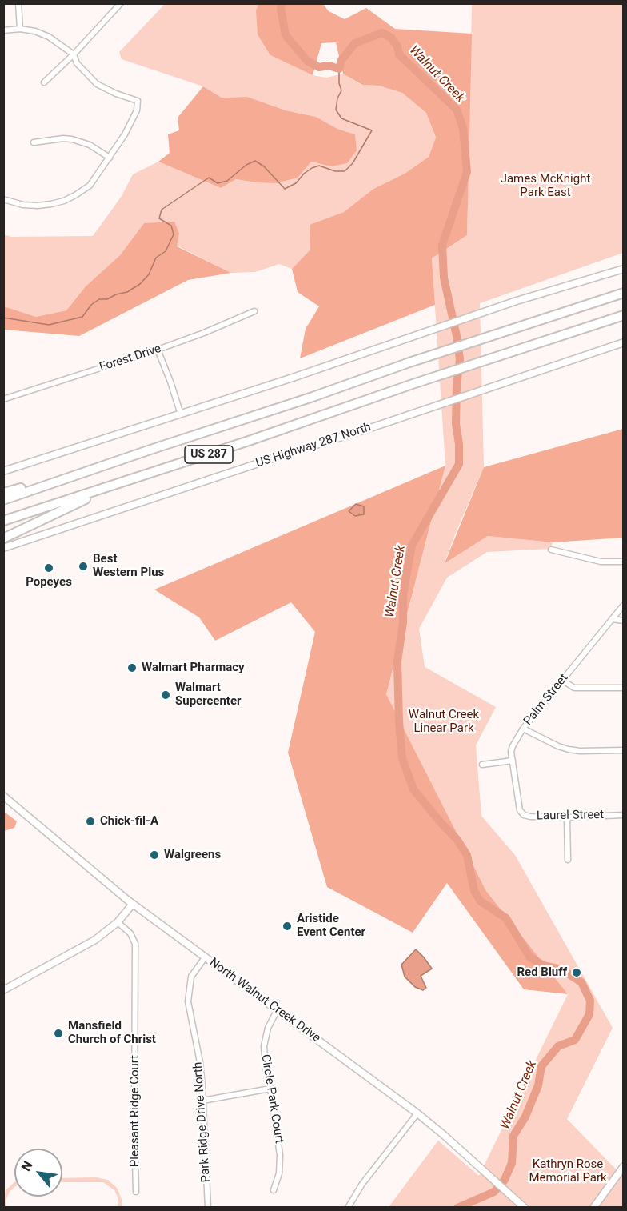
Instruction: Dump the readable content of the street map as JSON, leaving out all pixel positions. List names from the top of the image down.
{
  "streets": {
    "highway": ["US 287"],
    "main road": ["US Highway 287 North", "North Walnut Creek Drive"],
    "street": [
      "Forest Drive",
      "Palm Street",
      "Laurel Street",
      "Circle Park Court",
      "Pleasant Ridge Court",
      "Park Ridge Drive North"
    ]
  },
  "crossings": [
    ["Palm Street", "Laurel Street"],
    ["North Walnut Creek Drive", "Circle Park Court"],
    ["North Walnut Creek Drive", "Park Ridge Drive North"]
  ],
  "water": ["Walnut Creek"],
  "parks": ["James McKnight Park East", "Walnut Creek Linear Park", "Kathryn Rose Memorial Park"],
  "places": [
    "Best Western Plus",
    "Popeyes",
    "Walmart Pharmacy",
    "Walmart Supercenter",
    "Chick-fil-A",
    "Walgreens",
    "Aristide Event Center",
    "Red Bluff",
    "Mansfield Church of Christ"
  ],
  "north": "top left"
}
